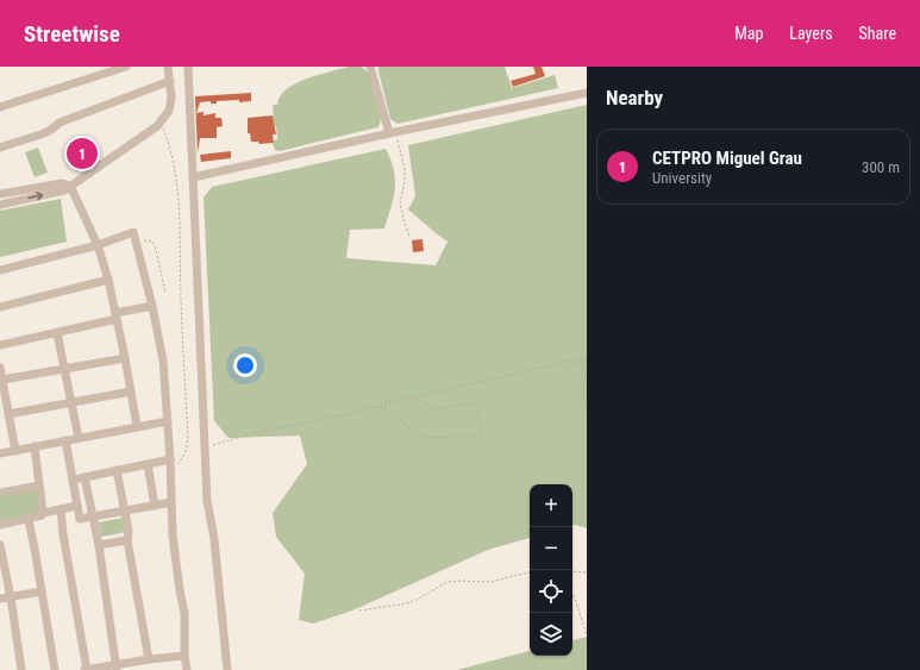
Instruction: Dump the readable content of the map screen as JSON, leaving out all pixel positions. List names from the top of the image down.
{
  "page": {
    "header": "Streetwise",
    "nav": ["Map", "Layers", "Share"],
    "heading": "Nearby",
    "list": [
      {
        "mark": "1",
        "name": "CETPRO Miguel Grau",
        "note": "University",
        "value": "300 m"
      }
    ],
    "pins": "1",
    "map_buttons": ["+", "−"]
  }
}
